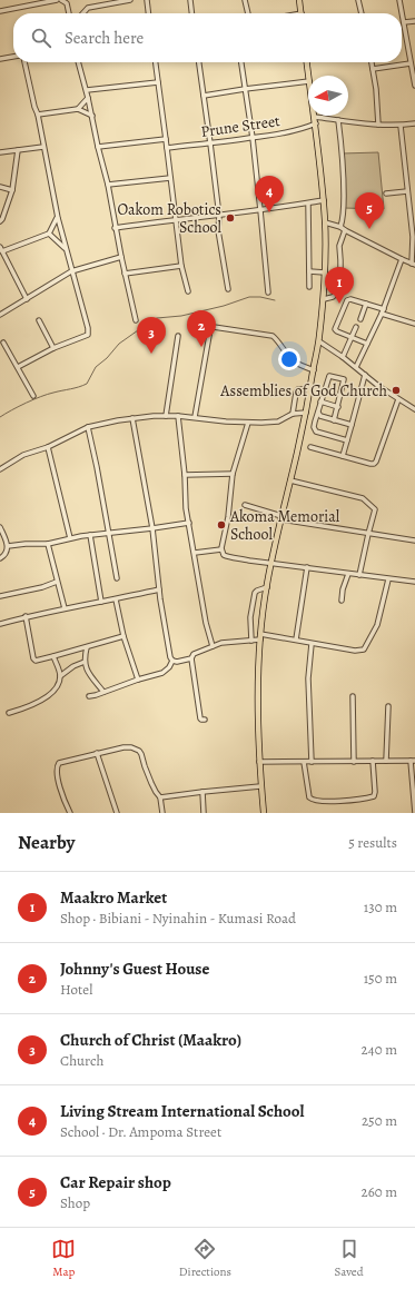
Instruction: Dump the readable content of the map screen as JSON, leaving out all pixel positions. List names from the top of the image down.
{
  "streets": {
    "street": ["Prune Street"]
  },
  "places": ["Oakom Robotics School", "Assemblies of God Church", "Akoma Memorial School"],
  "north": "left",
  "page": {
    "search": "Search here",
    "pins": [
      "4",
      "5",
      "1",
      "2",
      "3"
    ],
    "heading": ["Nearby", "5 results"],
    "list": [
      {
        "mark": "1",
        "name": "Maakro Market",
        "note": "Shop · Bibiani - Nyinahin - Kumasi Road",
        "value": "130 m"
      },
      {
        "mark": "2",
        "name": "Johnny's Guest House",
        "note": "Hotel",
        "value": "150 m"
      },
      {
        "mark": "3",
        "name": "Church of Christ (Maakro)",
        "note": "Church",
        "value": "240 m"
      },
      {
        "mark": "4",
        "name": "Living Stream International School",
        "note": "School · Dr. Ampoma Street",
        "value": "250 m"
      },
      {
        "mark": "5",
        "name": "Car Repair shop",
        "note": "Shop",
        "value": "260 m"
      }
    ],
    "nav": ["Map", "Directions", "Saved"]
  }
}
